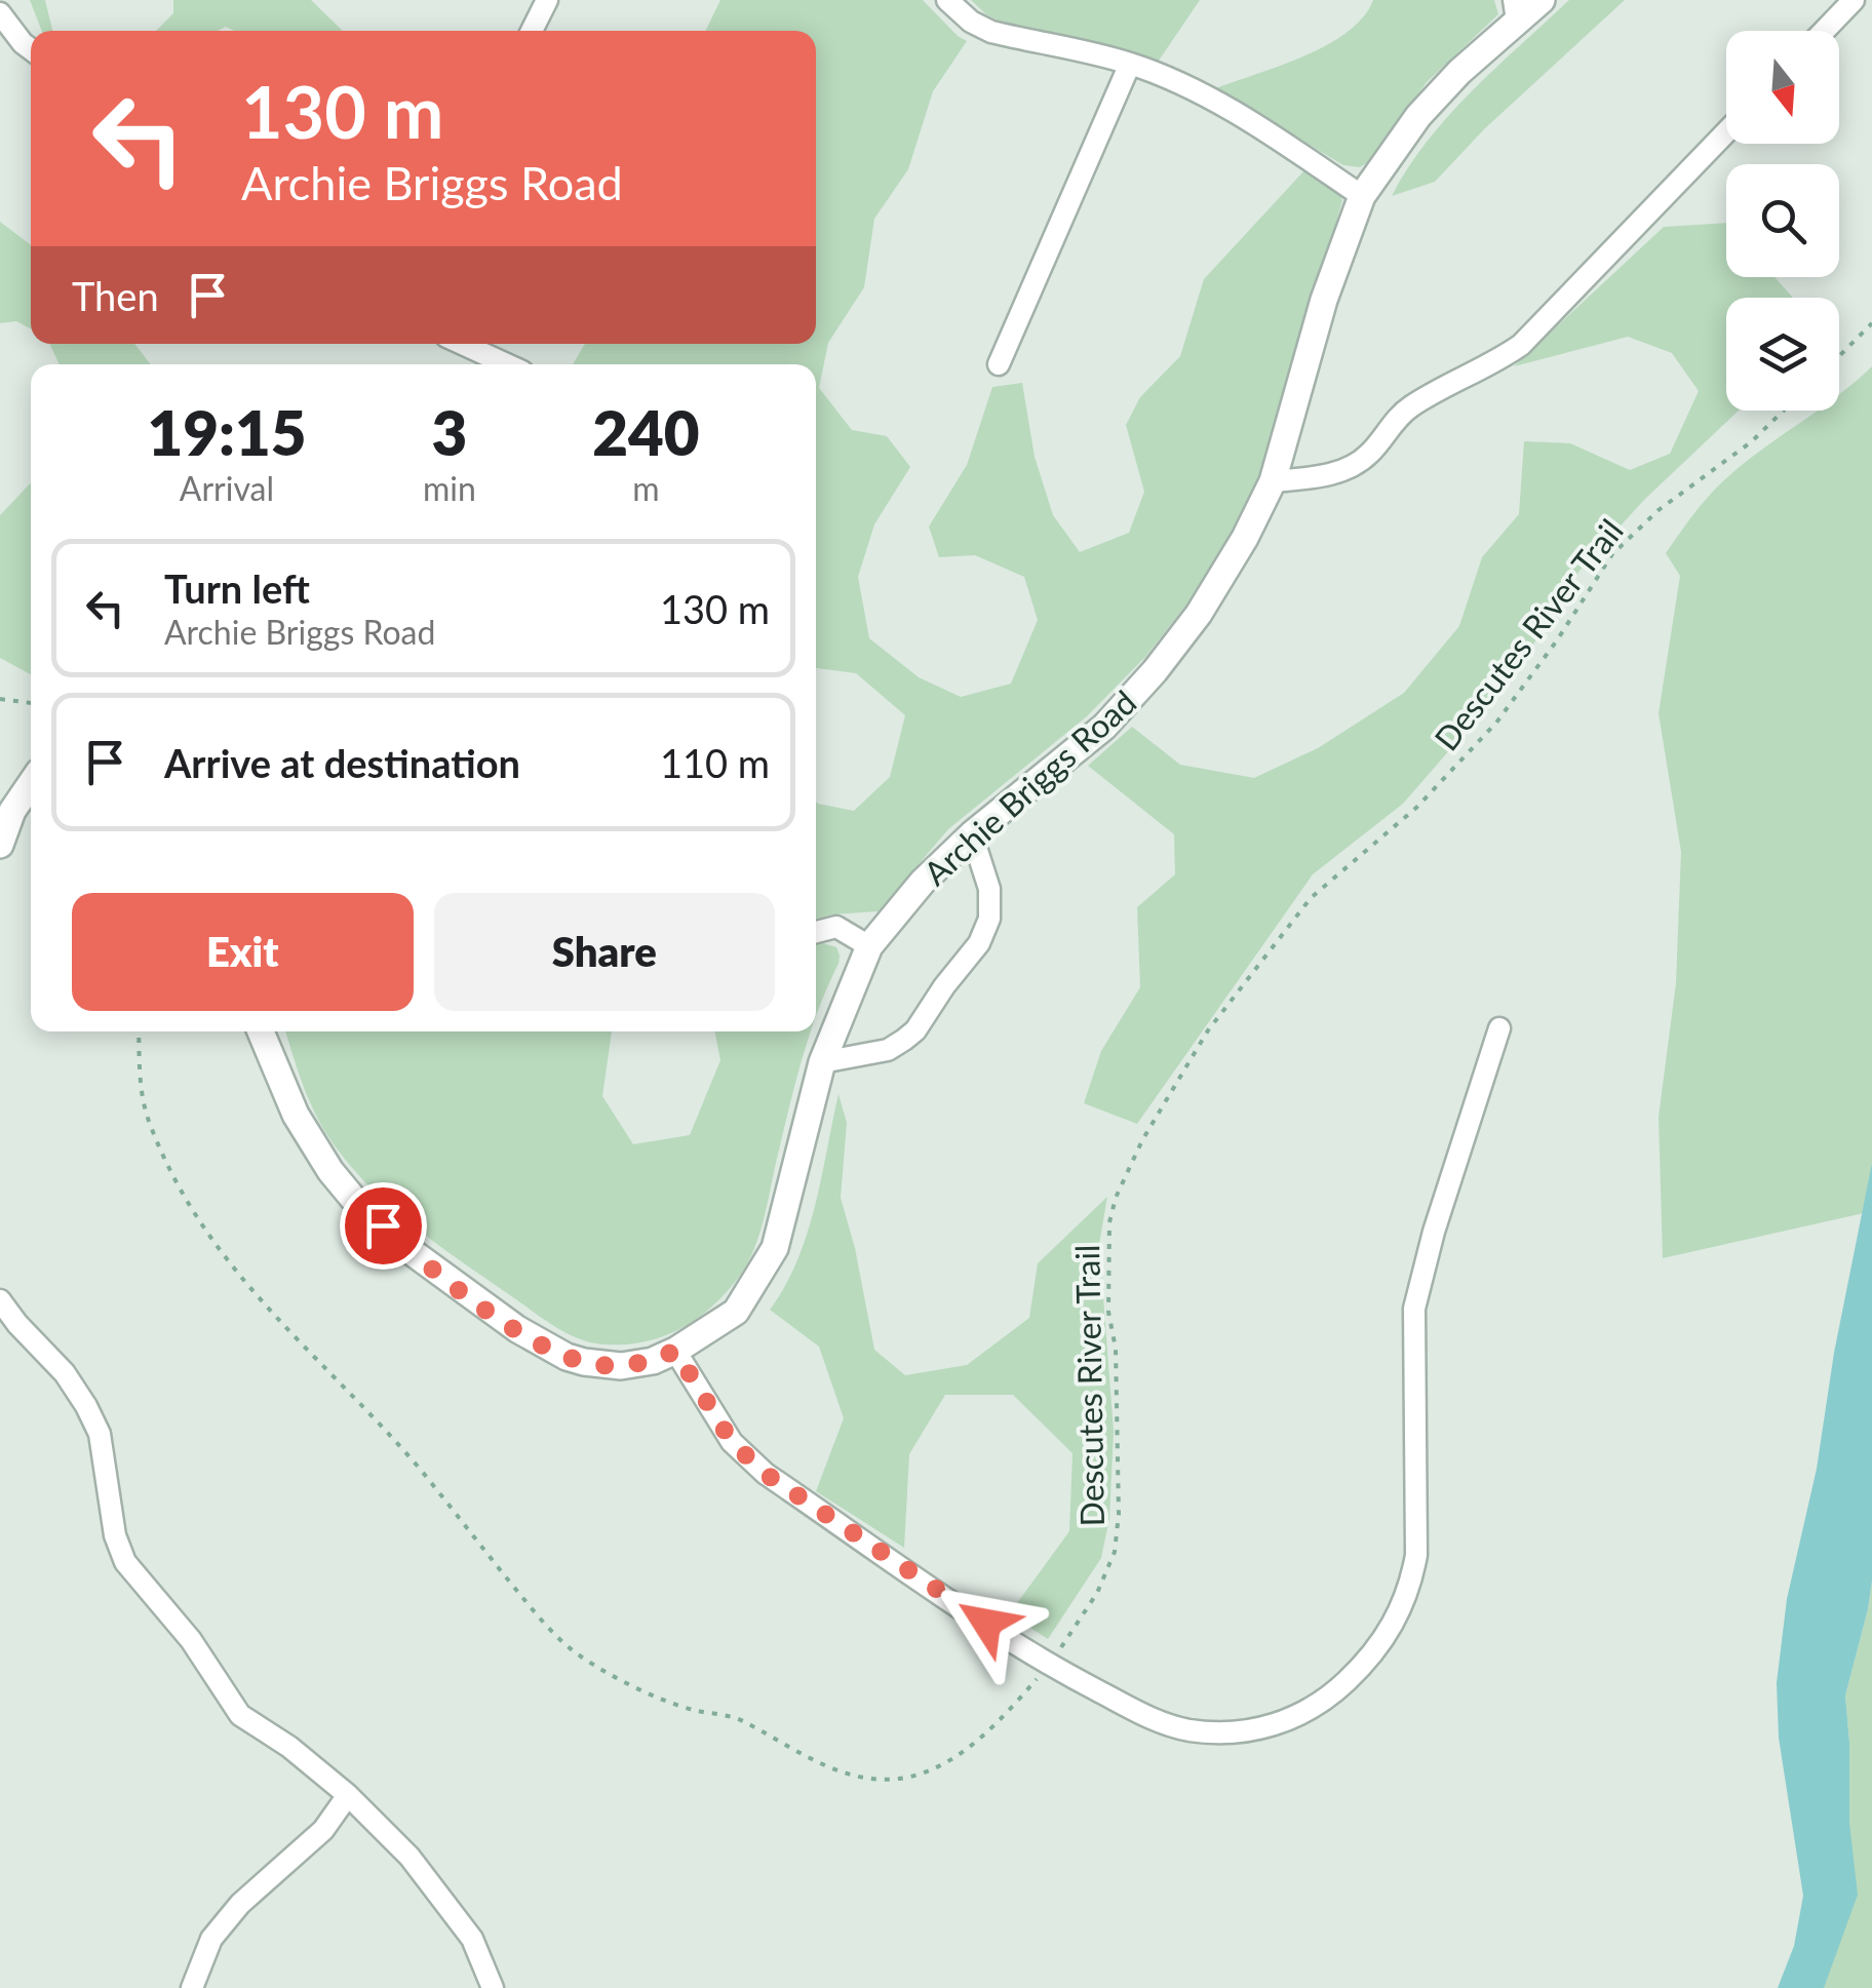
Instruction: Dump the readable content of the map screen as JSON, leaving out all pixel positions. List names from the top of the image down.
{
  "streets": {
    "street": ["Archie Briggs Road"],
    "path": ["Descutes River Trail"]
  },
  "north": "bottom",
  "page": {
    "turn": ["130 m", "Archie Briggs Road"],
    "then": "Then",
    "eta": [
      "19:15",
      "Arrival",
      "3",
      "min",
      "240",
      "m"
    ],
    "list": [
      {
        "name": "Turn left",
        "note": "Archie Briggs Road",
        "value": "130 m"
      },
      {
        "name": "Arrive at destination",
        "value": "110 m"
      }
    ],
    "buttons": ["Exit", "Share"]
  }
}
